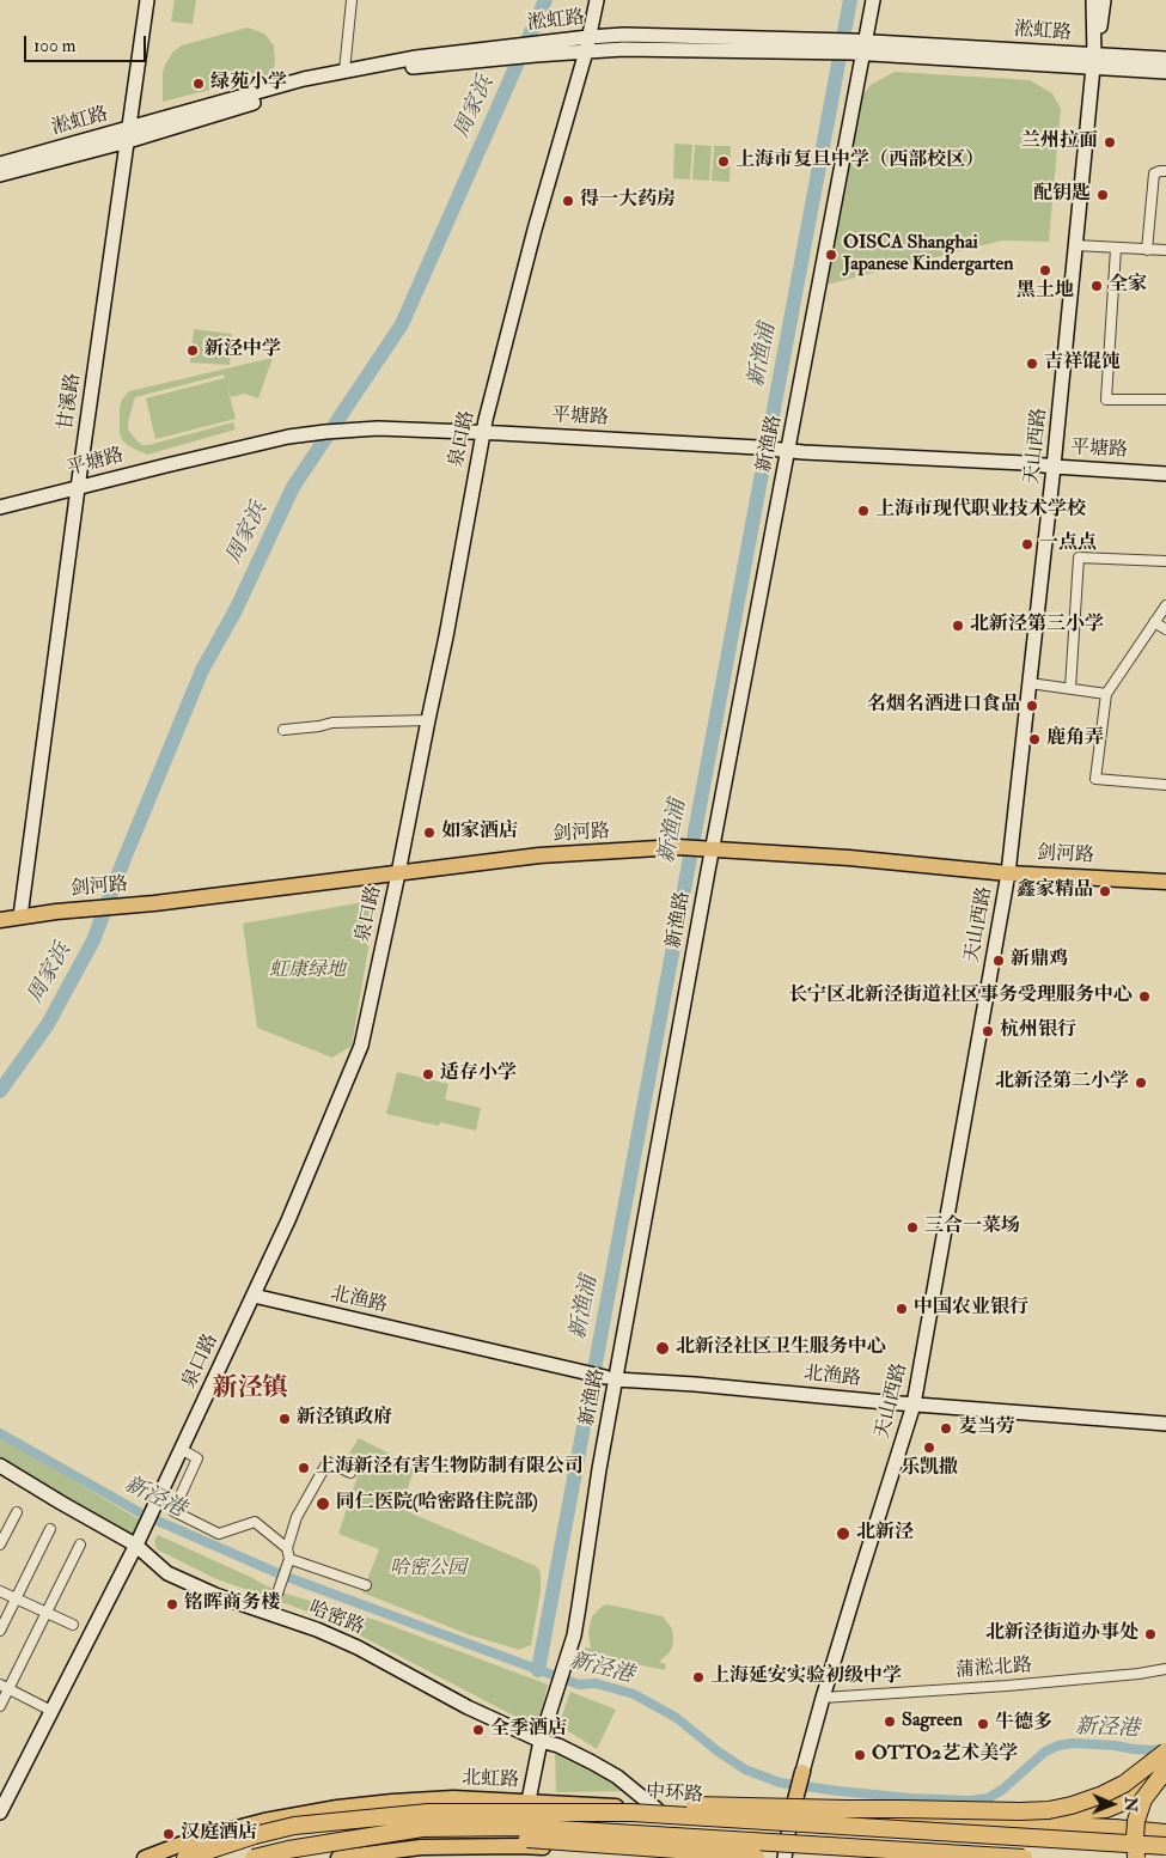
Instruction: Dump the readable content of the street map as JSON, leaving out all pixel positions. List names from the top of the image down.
{
  "streets": {
    "highway": ["中环路"],
    "main road": ["天山西路", "剑河路", "北虹路"],
    "street": [
      "淞虹路",
      "甘溪路",
      "平塘路",
      "泉口路",
      "新渔路",
      "北渔路",
      "哈密路",
      "蒲淞北路"
    ]
  },
  "crossings": [
    ["淞虹路", "甘溪路"],
    ["淞虹路", "泉口路"],
    ["淞虹路", "新渔路"],
    ["淞虹路", "天山西路"],
    ["甘溪路", "平塘路"],
    ["甘溪路", "剑河路"],
    ["平塘路", "泉口路"],
    ["平塘路", "新渔路"],
    ["平塘路", "天山西路"],
    ["泉口路", "剑河路"],
    ["泉口路", "北渔路"],
    ["泉口路", "哈密路"],
    ["新渔路", "剑河路"],
    ["新渔路", "北渔路"],
    ["新渔路", "哈密路"],
    ["新渔路", "北虹路"],
    ["天山西路", "剑河路"],
    ["天山西路", "北渔路"],
    ["天山西路", "蒲淞北路"],
    ["天山西路", "北虹路"],
    ["哈密路", "北虹路"]
  ],
  "districts": ["新泾镇"],
  "water": ["周家浜", "新渔浦", "新泾港"],
  "parks": ["虹康绿地", "哈密公园"],
  "places": [
    "绿苑小学",
    "兰州拉面",
    "上海市复旦中学（西部校区）",
    "配钥匙",
    "得一大药房",
    "OISCA Shanghai Japanese Kindergarten",
    "黑土地",
    "全家",
    "新泾中学",
    "吉祥馄饨",
    "上海市现代职业技术学校",
    "一点点",
    "北新泾第三小学",
    "名烟名酒进口食品",
    "鹿角弄",
    "如家酒店",
    "鑫家精品",
    "新鼎鸡",
    "长宁区北新泾街道社区事务受理服务中心",
    "杭州银行",
    "适存小学",
    "北新泾第二小学",
    "三合一菜场",
    "中国农业银行",
    "北新泾社区卫生服务中心",
    "新泾镇政府",
    "麦当劳",
    "乐凯撒",
    "上海新泾有害生物防制有限公司",
    "同仁医院(哈密路住院部)",
    "北新泾",
    "铭晖商务楼",
    "北新泾街道办事处",
    "上海延安实验初级中学",
    "Sagreen",
    "牛德多",
    "全季酒店",
    "OTTO2艺术美学",
    "汉庭酒店"
  ],
  "scale_bar": "100 m",
  "north": "right"
}
